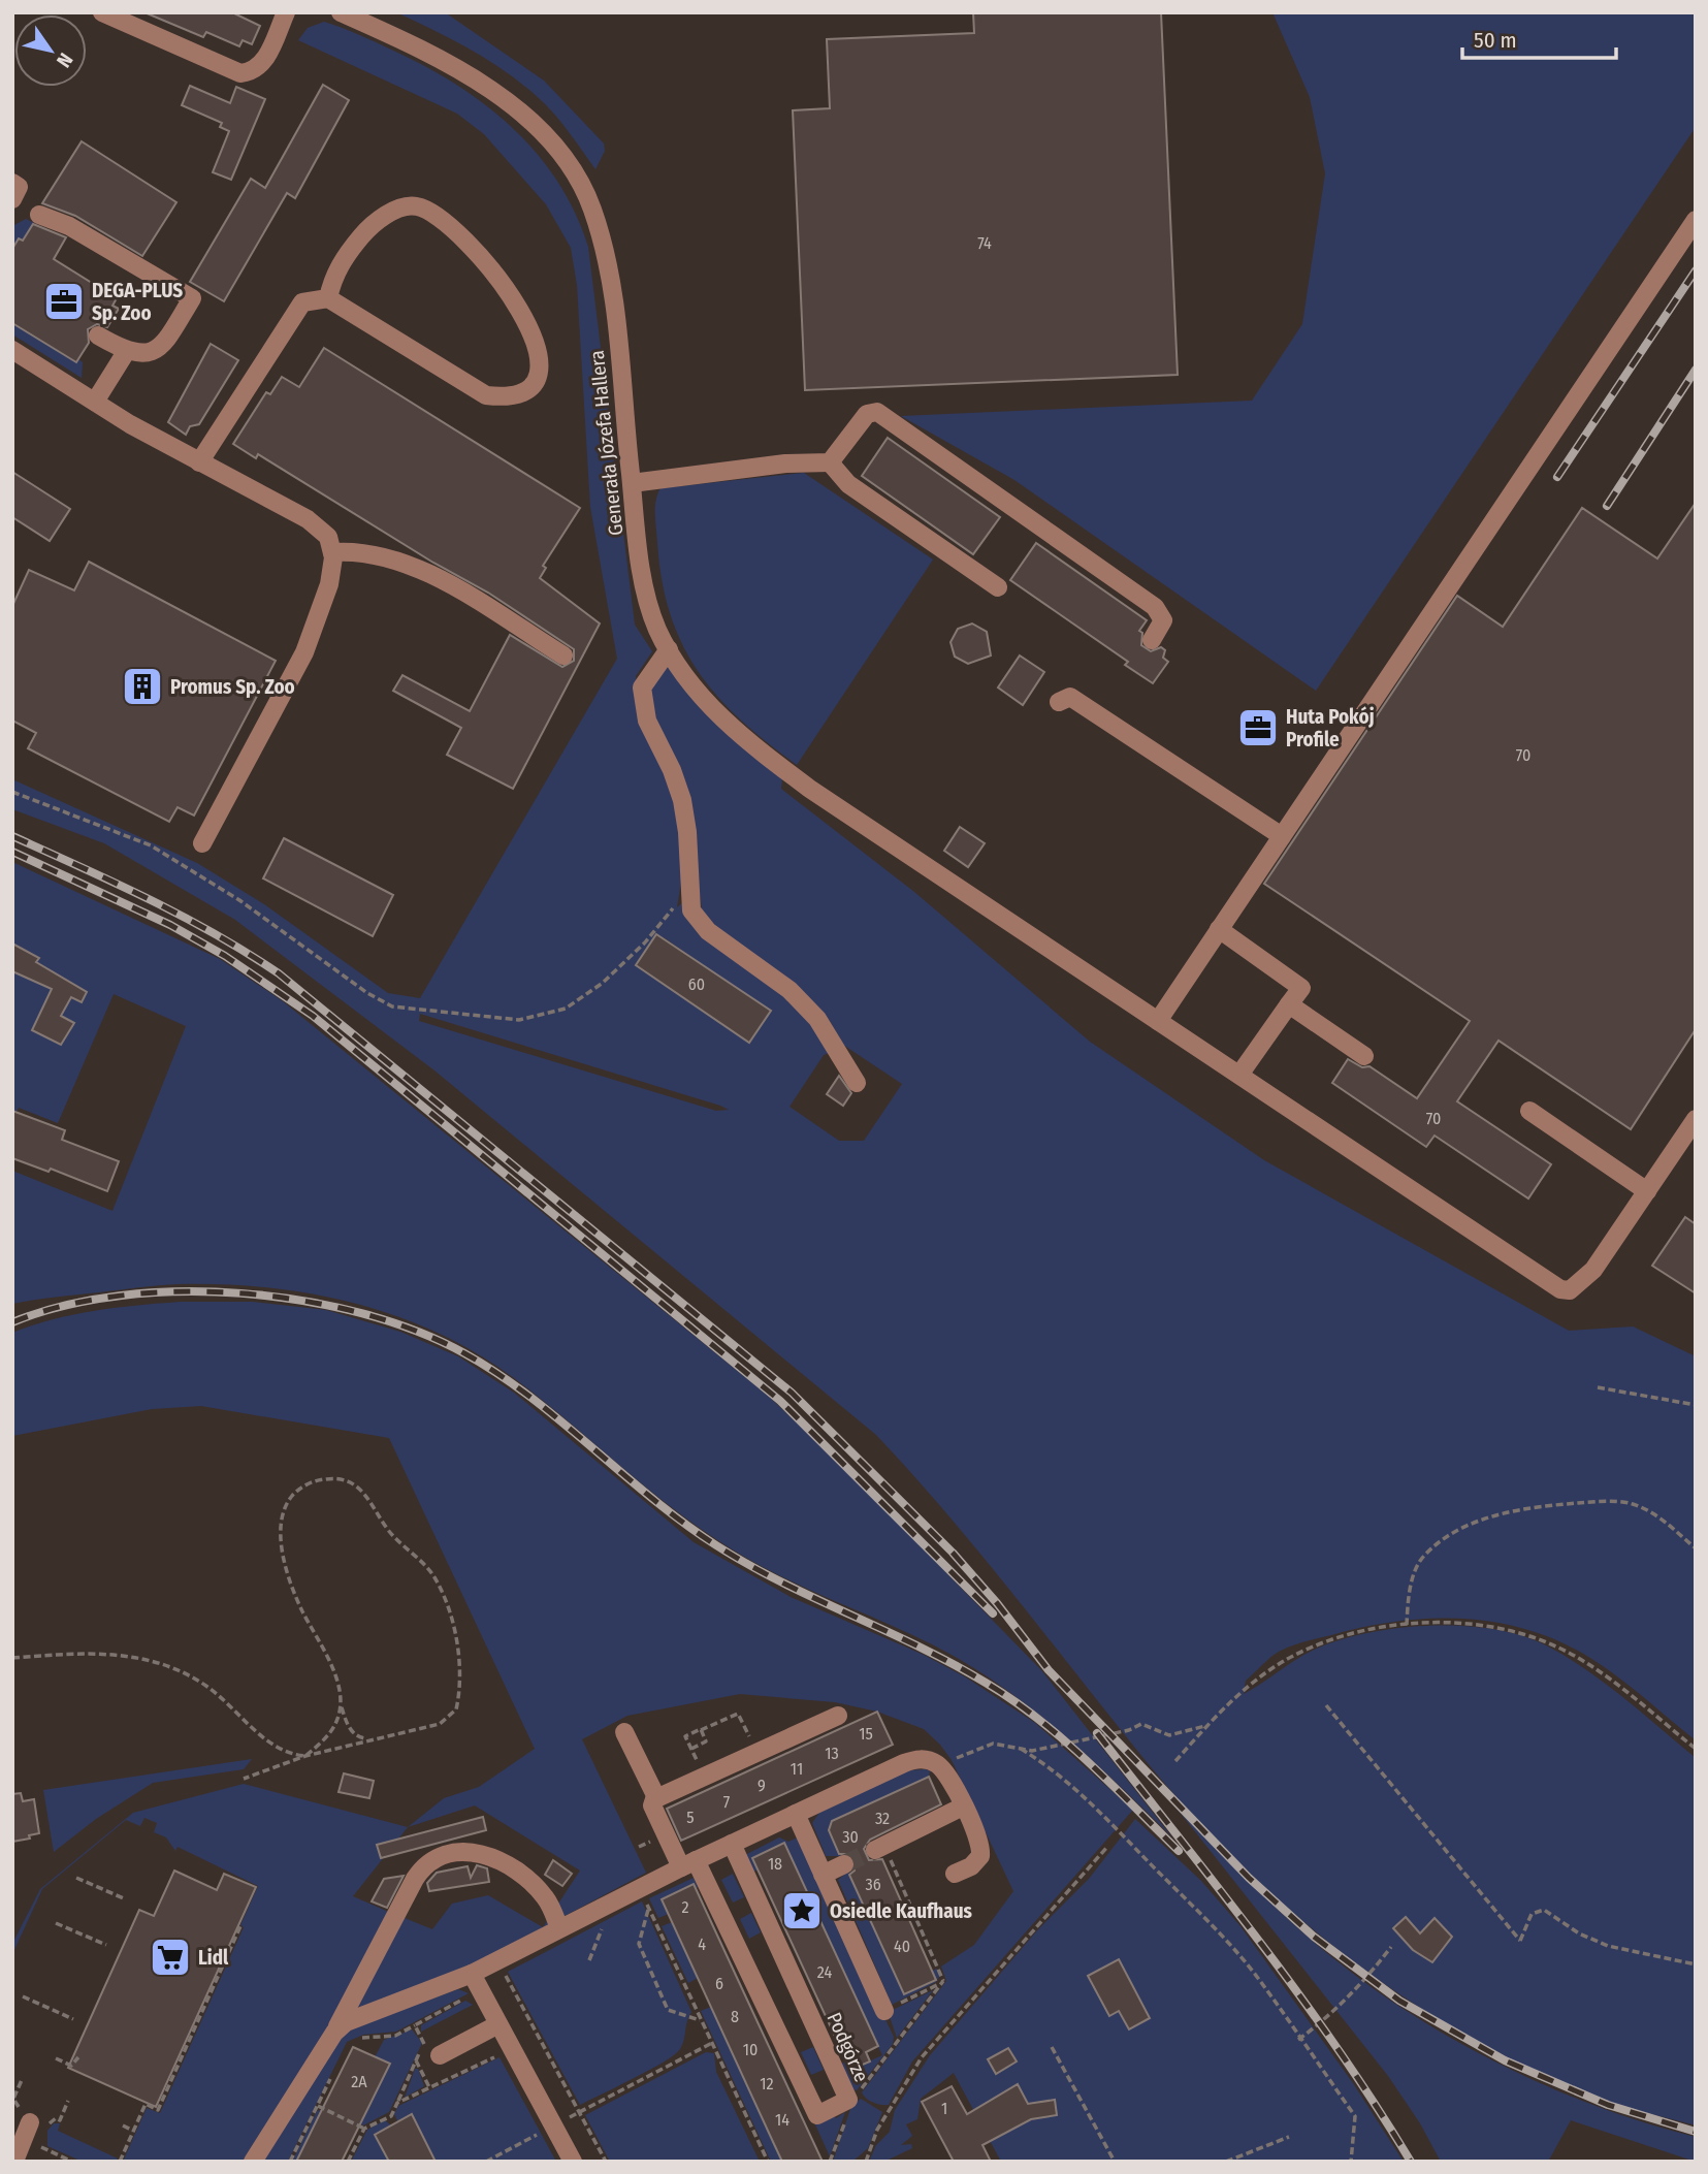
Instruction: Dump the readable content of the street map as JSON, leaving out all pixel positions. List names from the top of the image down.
{
  "streets": {
    "street": ["Generała Józefa Hallera", "Podgórze"]
  },
  "places": {
    "office": ["DEGA-PLUS Sp. Zoo", "Huta Pokój Profile"],
    "building": ["Promus Sp. Zoo"],
    "place": ["Osiedle Kaufhaus"],
    "supermarket": ["Lidl"]
  },
  "house_numbers": [
    "74",
    "70",
    "60",
    "70",
    "15",
    "13",
    "11",
    "9",
    "7",
    "5",
    "32",
    "30",
    "18",
    "36",
    "2",
    "4",
    "40",
    "24",
    "6",
    "8",
    "10",
    "2A",
    "12",
    "1",
    "14"
  ],
  "scale_bar": "50 m",
  "north": "bottom right"
}
